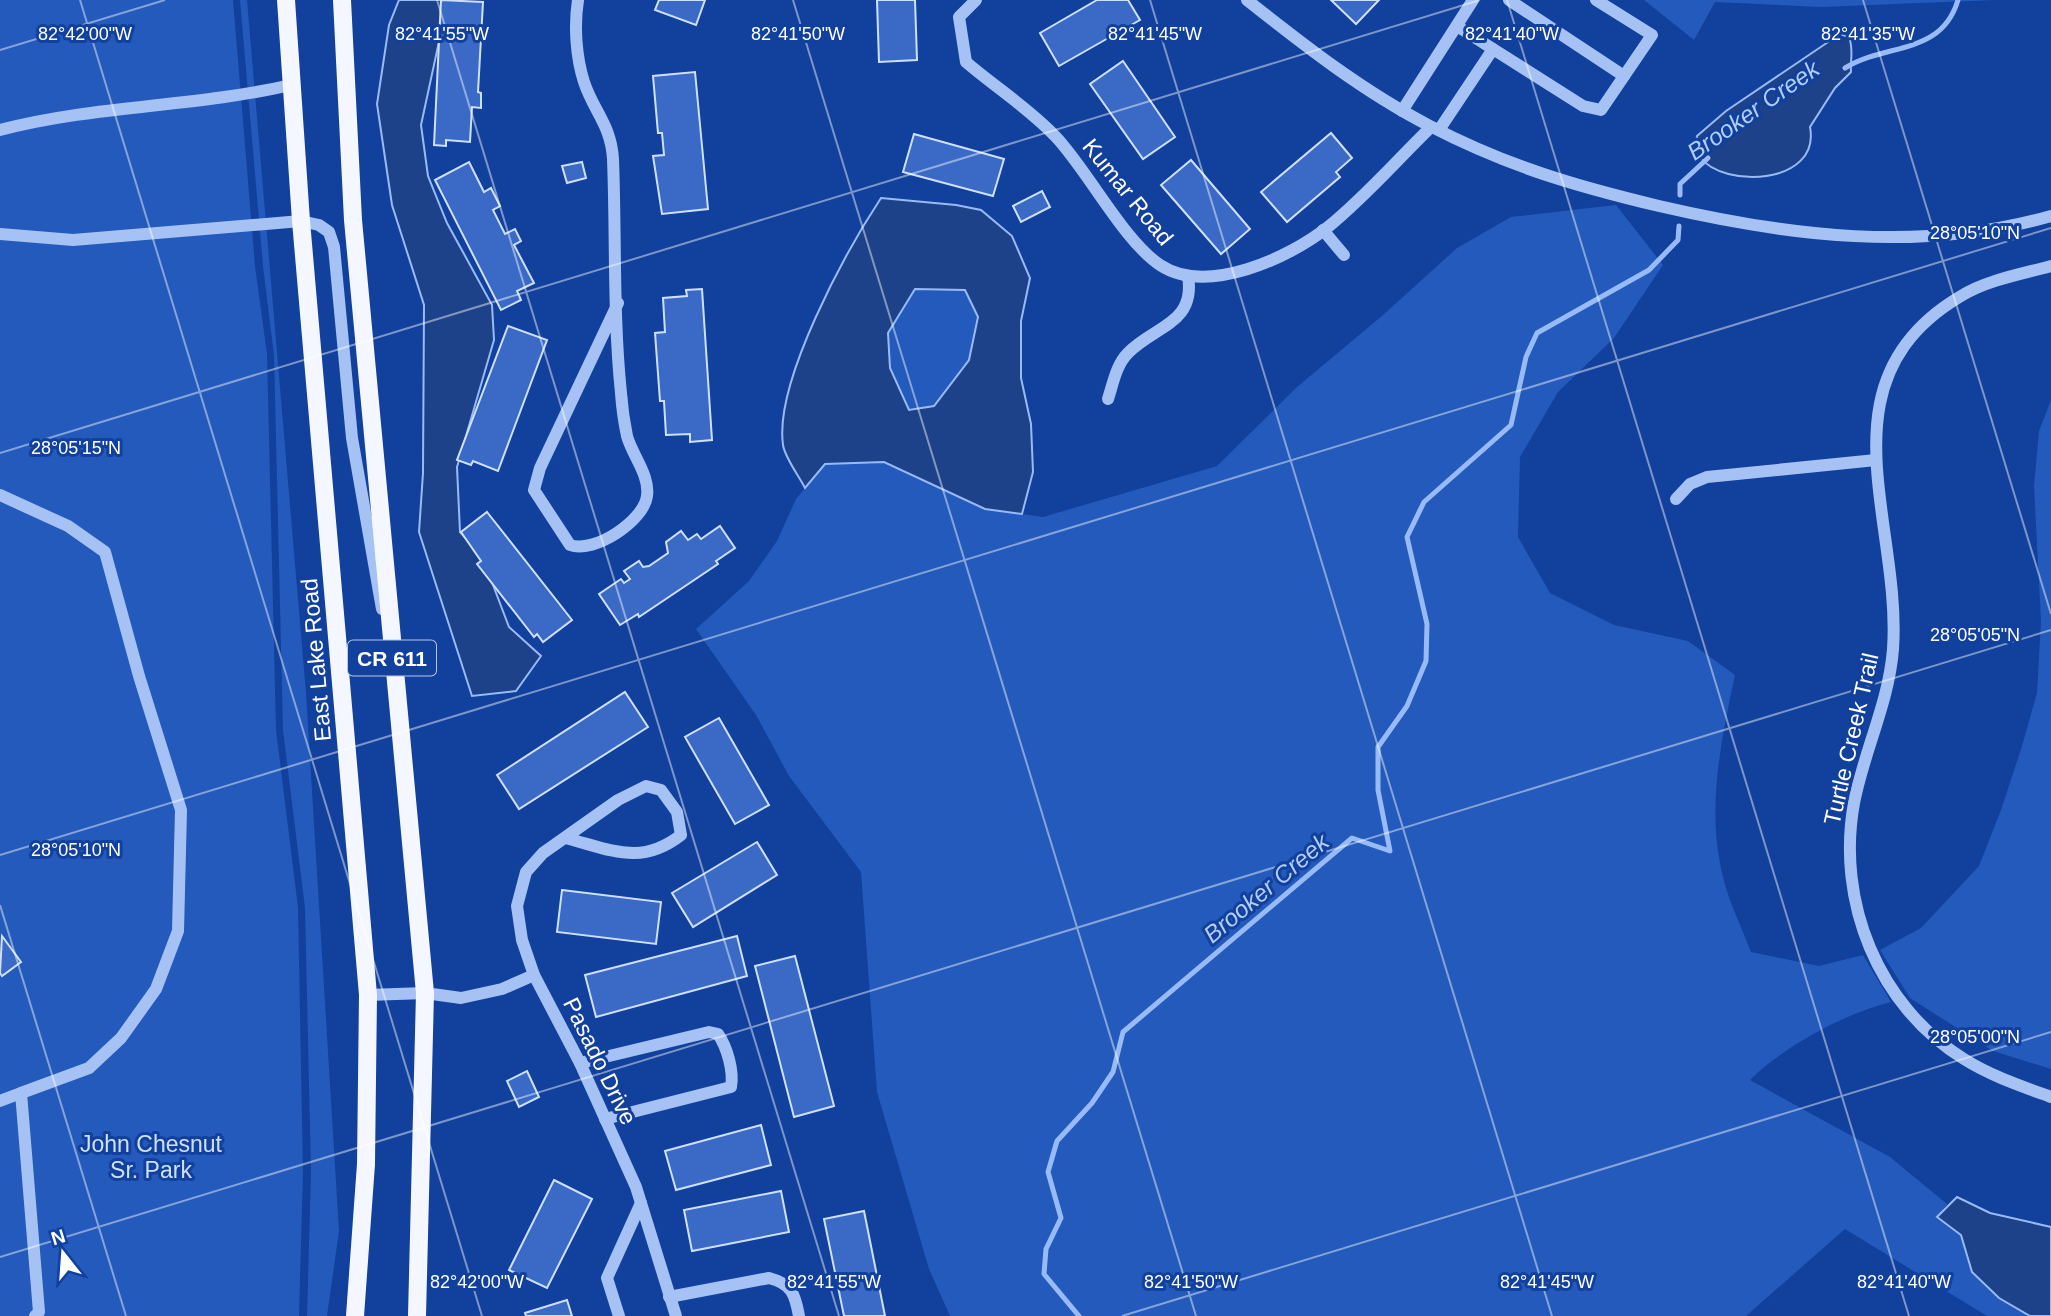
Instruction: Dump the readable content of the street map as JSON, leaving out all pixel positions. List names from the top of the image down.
{
  "streets": {
    "main road": ["CR 611", "East Lake Road"],
    "street": ["Kumar Road", "Turtle Creek Trail", "Pasado Drive"]
  },
  "water": ["Brooker Creek"],
  "parks": ["John Chesnut Sr. Park"],
  "north": "top",
  "coordinates": [
    "82°42'00\"W",
    "82°41'55\"W",
    "82°41'50\"W",
    "82°41'45\"W",
    "82°41'40\"W",
    "82°41'35\"W",
    "28°05'10\"N",
    "28°05'15\"N",
    "28°05'05\"N",
    "28°05'00\"N"
  ]
}
